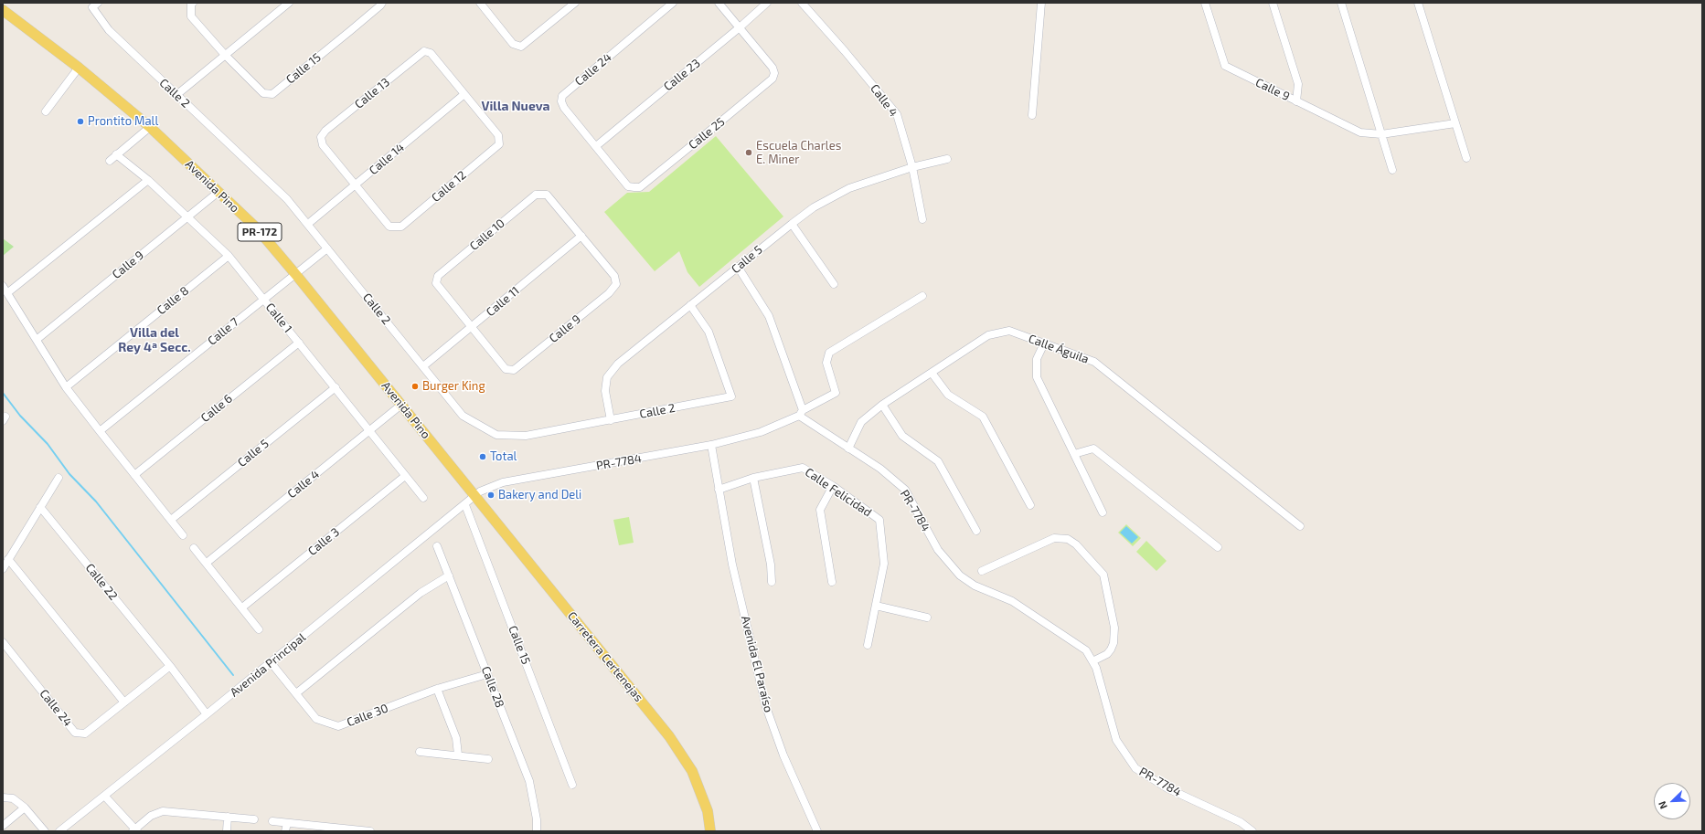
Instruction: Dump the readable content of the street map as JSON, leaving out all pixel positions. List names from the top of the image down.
{
  "streets": {
    "main road": ["Avenida Pino", "PR-172", "Carretera Certenejas"],
    "street": [
      "Calle 15",
      "Calle 24",
      "Calle 23",
      "Calle 9",
      "Calle 2",
      "Calle 13",
      "Calle 4",
      "Calle 25",
      "Calle 14",
      "Calle 12",
      "Calle 10",
      "Calle 5",
      "Calle 8",
      "Calle 11",
      "Calle 1",
      "Calle 7",
      "Calle Águila",
      "Calle 6",
      "PR-7784",
      "Calle Felicidad",
      "Calle 3",
      "Calle 22",
      "Avenida El Paraíso",
      "Avenida Principal",
      "Calle 28",
      "Calle 30"
    ]
  },
  "crossings": [
    ["Calle 15", "Avenida Principal"],
    ["Calle 24", "Calle 23"],
    ["Calle 24", "Calle 25"],
    ["Calle 24", "Calle 22"],
    ["Calle 23", "Calle 25"],
    ["Calle 9", "Avenida Pino"],
    ["Calle 9", "Calle 10"],
    ["Calle 9", "Calle 11"],
    ["Calle 9", "Calle 1"],
    ["Calle 2", "Calle 14"],
    ["Calle 2", "Calle 5"],
    ["Calle 2", "Calle 11"],
    ["Calle 2", "Calle 7"],
    ["Calle 13", "Calle 14"],
    ["Calle 13", "Calle 12"],
    ["Calle 4", "Avenida Pino"],
    ["Calle 4", "Calle 5"],
    ["Calle 4", "Calle 1"],
    ["Calle 14", "Calle 12"],
    ["Avenida Pino", "Calle 7"],
    ["Avenida Pino", "PR-7784"],
    ["Avenida Pino", "Carretera Certenejas"],
    ["Avenida Pino", "Avenida Principal"],
    ["Calle 10", "Calle 11"],
    ["Calle 5", "Calle 1"],
    ["Calle 8", "Calle 1"],
    ["Calle 1", "Calle 7"],
    ["Calle 1", "Calle 6"],
    ["Calle 1", "Calle 3"],
    ["Calle Águila", "PR-7784"],
    ["PR-7784", "Carretera Certenejas"],
    ["PR-7784", "Avenida Principal"],
    ["Calle Felicidad", "Avenida El Paraíso"],
    ["Calle 22", "Avenida Principal"],
    ["Carretera Certenejas", "Avenida Principal"],
    ["Avenida Principal", "Calle 30"],
    ["Calle 28", "Calle 30"]
  ],
  "districts": ["Villa Nueva", "Villa del Rey 4ª Secc."],
  "places": [
    "Prontito Mall",
    "Escuela Charles E. Miner",
    "Burger King",
    "Total",
    "Bakery and Deli"
  ],
  "north": "bottom left"
}
